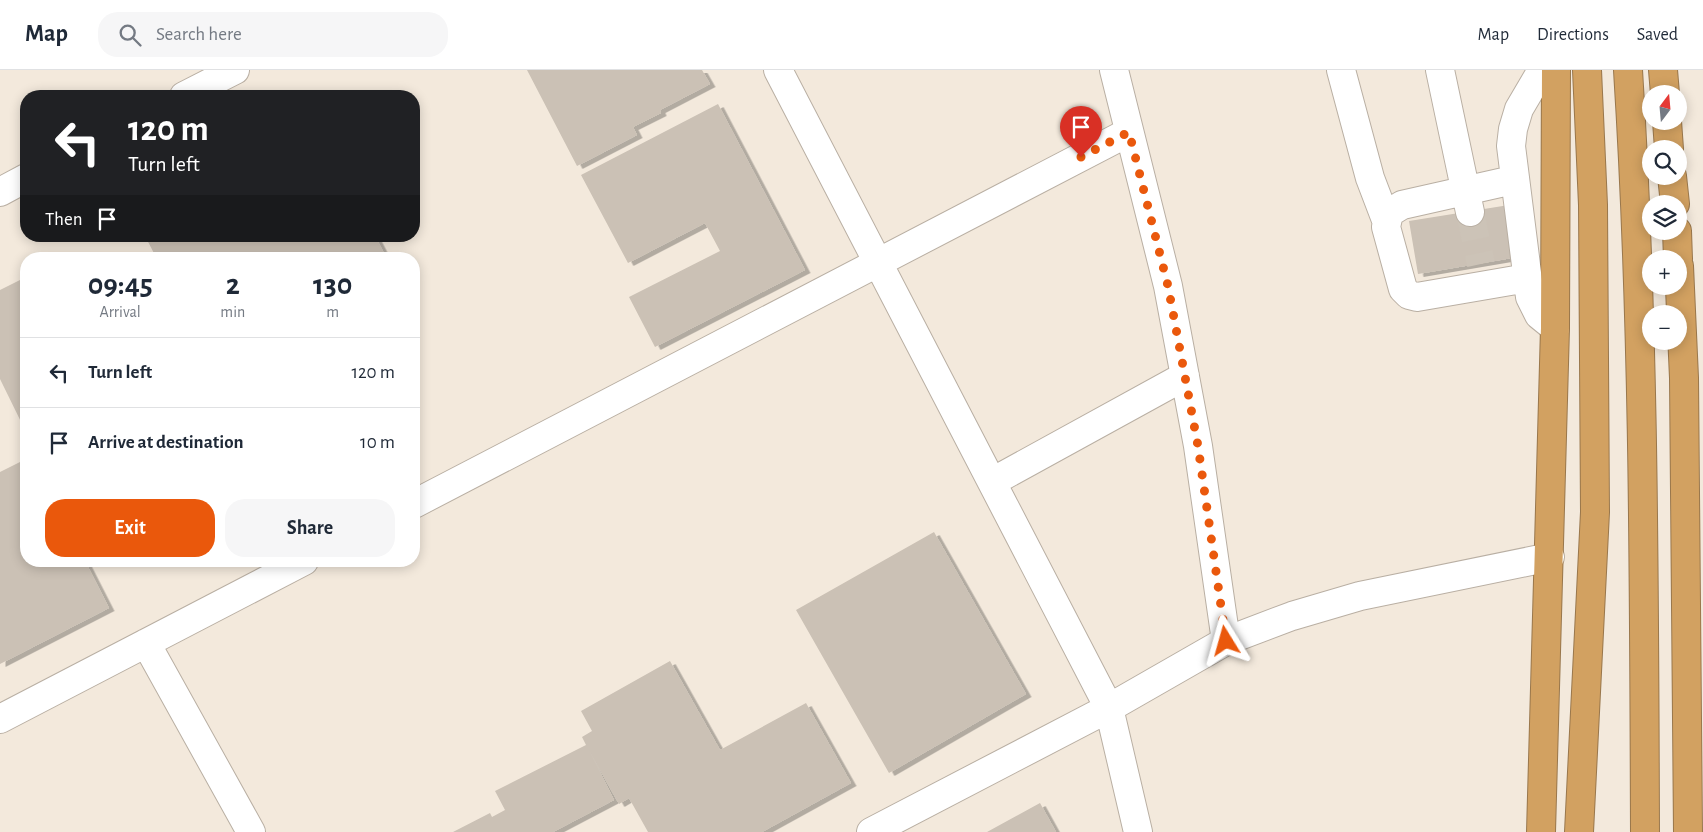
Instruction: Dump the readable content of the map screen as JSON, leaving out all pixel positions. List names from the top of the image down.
{
  "north": "top",
  "page": {
    "header": "Map",
    "search": "Search here",
    "nav": ["Map", "Directions", "Saved"],
    "map_buttons": ["+", "−"],
    "turn": ["120 m", "Turn left"],
    "then": "Then",
    "eta": [
      "09:45",
      "Arrival",
      "2",
      "min",
      "130",
      "m"
    ],
    "list": [
      {
        "name": "Turn left",
        "value": "120 m"
      },
      {
        "name": "Arrive at destination",
        "value": "10 m"
      }
    ],
    "buttons": ["Exit", "Share"]
  }
}
